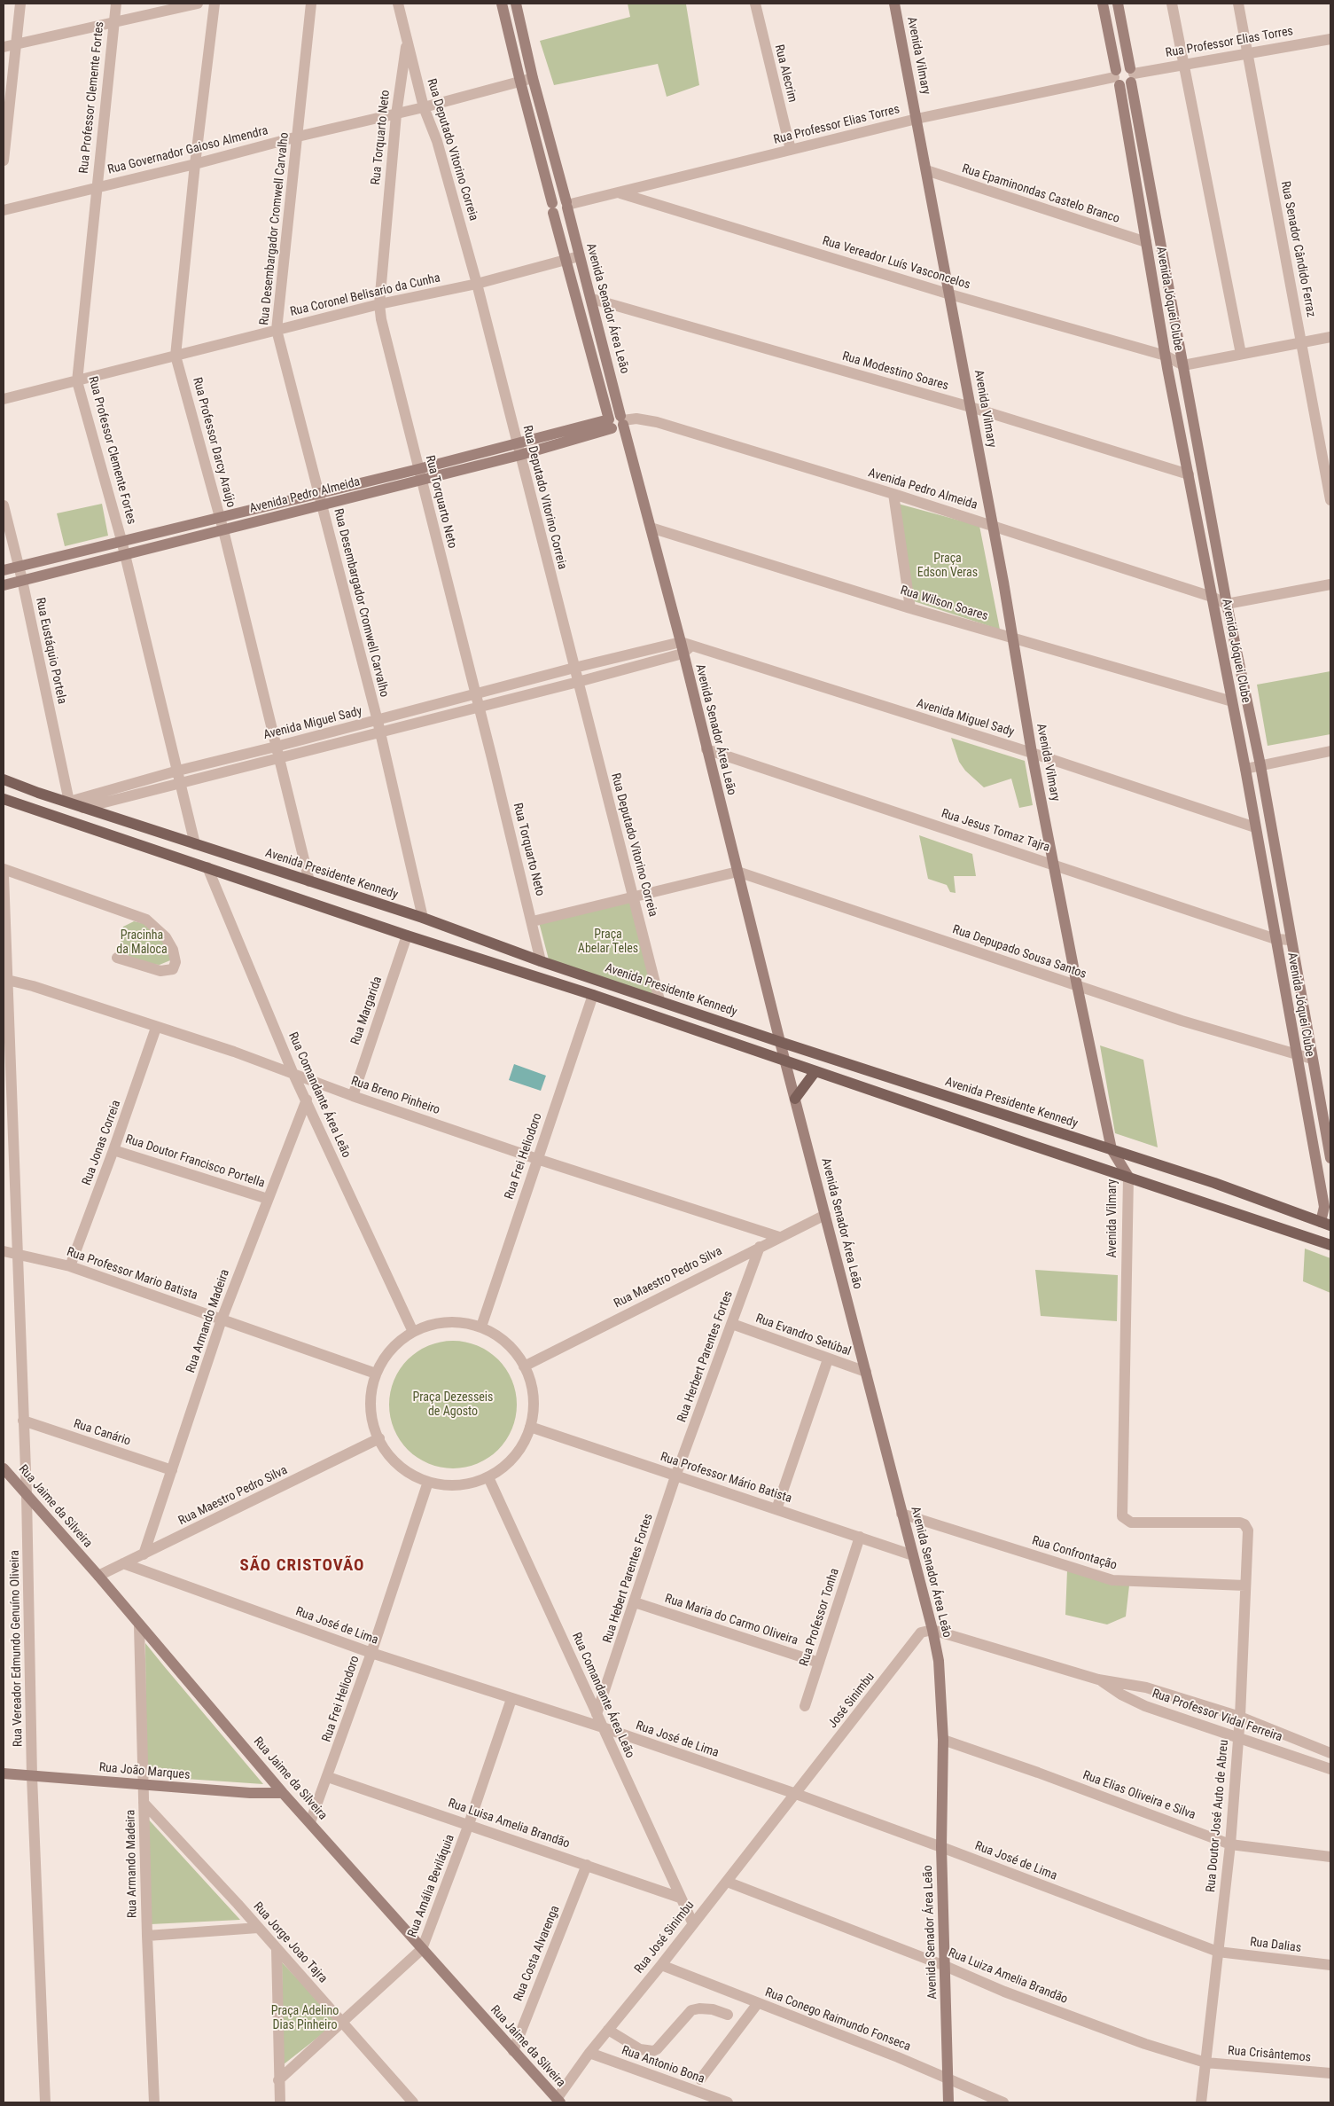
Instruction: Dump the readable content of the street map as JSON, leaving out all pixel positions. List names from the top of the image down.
{
  "streets": {
    "main road": ["Avenida Presidente Kennedy"],
    "street": [
      "Rua Professor Elias Torres",
      "Avenida Vilmary",
      "Rua Alecrim",
      "Rua Professor Clemente Fortes",
      "Rua Torquarto Neto",
      "Rua Deputado Vitorino Correia",
      "Rua Governador Gaioso Almendra",
      "Rua Epaminondas Castelo Branco",
      "Rua Desembargador Cromwell Carvalho",
      "Rua Senador Cândido Ferraz",
      "Rua Vereador Luís Vasconcelos",
      "Rua Coronel Belisario da Cunha",
      "Avenida Jóquei Clube",
      "Avenida Senador Área Leão",
      "Rua Modestino Soares",
      "Rua Professor Darcy Araújo",
      "Avenida Pedro Almeida",
      "Rua Wilson Soares",
      "Rua Eustáquio Portela",
      "Avenida Miguel Sady",
      "Rua Jesus Tomaz Tajra",
      "Rua Depupado Sousa Santos",
      "Rua Margarida",
      "Rua Comandante Área Leão",
      "Rua Breno Pinheiro",
      "Rua Jonas Correia",
      "Rua Frei Heliodoro",
      "Rua Doutor Francisco Portella",
      "Rua Professor Mario Batista",
      "Rua Maestro Pedro Silva",
      "Rua Armando Madeira",
      "Rua Evandro Setúbal",
      "Rua Herbert Parentes Fortes",
      "Rua Canário",
      "Rua Professor Mário Batista",
      "Rua Jaime da Silveira",
      "Rua Confrontação",
      "Rua Hebert Parentes Fortes",
      "Rua Professor Tonha",
      "Rua Maria do Carmo Oliveira",
      "Rua José de Lima",
      "Rua Vereador Edmundo Genuíno Oliveira",
      "José Sinimbu",
      "Rua Professor Vidal Ferreira",
      "Rua João Marques",
      "Rua Elias Oliveira e Silva",
      "Rua Doutor José Auto de Abreu",
      "Rua Luisa Amelia Brandão",
      "Rua Amália Beviláquia",
      "Rua José Sinimbu",
      "Rua Jorge Joao Tajra",
      "Rua Dalias",
      "Rua Costa Alvarenga",
      "Rua Luiza Amelia Brandão",
      "Rua Conego Raimundo Fonseca",
      "Rua Crisântemos",
      "Rua Antonio Bona"
    ]
  },
  "crossings": [
    ["Rua Professor Elias Torres", "Avenida Vilmary"],
    ["Rua Professor Elias Torres", "Rua Alecrim"],
    ["Rua Professor Elias Torres", "Rua Senador Cândido Ferraz"],
    ["Rua Professor Elias Torres", "Rua Vereador Luís Vasconcelos"],
    ["Rua Professor Elias Torres", "Avenida Jóquei Clube"],
    ["Rua Professor Elias Torres", "Avenida Senador Área Leão"],
    ["Avenida Vilmary", "Rua Epaminondas Castelo Branco"],
    ["Avenida Vilmary", "Rua Vereador Luís Vasconcelos"],
    ["Avenida Vilmary", "Rua Modestino Soares"],
    ["Avenida Vilmary", "Avenida Pedro Almeida"],
    ["Avenida Vilmary", "Rua Wilson Soares"],
    ["Avenida Vilmary", "Avenida Miguel Sady"],
    ["Avenida Vilmary", "Rua Jesus Tomaz Tajra"],
    ["Avenida Vilmary", "Avenida Presidente Kennedy"],
    ["Avenida Vilmary", "Rua Depupado Sousa Santos"],
    ["Avenida Vilmary", "Rua Doutor José Auto de Abreu"],
    ["Rua Professor Clemente Fortes", "Rua Governador Gaioso Almendra"],
    ["Rua Professor Clemente Fortes", "Rua Coronel Belisario da Cunha"],
    ["Rua Professor Clemente Fortes", "Avenida Pedro Almeida"],
    ["Rua Professor Clemente Fortes", "Avenida Miguel Sady"],
    ["Rua Professor Clemente Fortes", "Avenida Presidente Kennedy"],
    ["Rua Torquarto Neto", "Rua Deputado Vitorino Correia"],
    ["Rua Torquarto Neto", "Rua Governador Gaioso Almendra"],
    ["Rua Torquarto Neto", "Rua Coronel Belisario da Cunha"],
    ["Rua Torquarto Neto", "Avenida Pedro Almeida"],
    ["Rua Torquarto Neto", "Avenida Miguel Sady"],
    ["Rua Torquarto Neto", "Avenida Presidente Kennedy"],
    ["Rua Deputado Vitorino Correia", "Rua Governador Gaioso Almendra"],
    ["Rua Deputado Vitorino Correia", "Rua Coronel Belisario da Cunha"],
    ["Rua Deputado Vitorino Correia", "Avenida Pedro Almeida"],
    ["Rua Deputado Vitorino Correia", "Avenida Miguel Sady"],
    ["Rua Deputado Vitorino Correia", "Avenida Presidente Kennedy"],
    ["Rua Governador Gaioso Almendra", "Rua Desembargador Cromwell Carvalho"],
    ["Rua Governador Gaioso Almendra", "Avenida Senador Área Leão"],
    ["Rua Governador Gaioso Almendra", "Rua Professor Darcy Araújo"],
    ["Rua Epaminondas Castelo Branco", "Avenida Jóquei Clube"],
    ["Rua Desembargador Cromwell Carvalho", "Rua Coronel Belisario da Cunha"],
    ["Rua Desembargador Cromwell Carvalho", "Avenida Pedro Almeida"],
    ["Rua Desembargador Cromwell Carvalho", "Avenida Miguel Sady"],
    ["Rua Desembargador Cromwell Carvalho", "Avenida Presidente Kennedy"],
    ["Rua Vereador Luís Vasconcelos", "Avenida Jóquei Clube"],
    ["Rua Coronel Belisario da Cunha", "Avenida Senador Área Leão"],
    ["Rua Coronel Belisario da Cunha", "Rua Professor Darcy Araújo"],
    ["Avenida Jóquei Clube", "Rua Modestino Soares"],
    ["Avenida Jóquei Clube", "Avenida Pedro Almeida"],
    ["Avenida Jóquei Clube", "Rua Wilson Soares"],
    ["Avenida Jóquei Clube", "Avenida Miguel Sady"],
    ["Avenida Jóquei Clube", "Rua Jesus Tomaz Tajra"],
    ["Avenida Jóquei Clube", "Avenida Presidente Kennedy"],
    ["Avenida Jóquei Clube", "Rua Depupado Sousa Santos"],
    ["Avenida Senador Área Leão", "Rua Modestino Soares"],
    ["Avenida Senador Área Leão", "Avenida Pedro Almeida"],
    ["Avenida Senador Área Leão", "Rua Wilson Soares"],
    ["Avenida Senador Área Leão", "Avenida Miguel Sady"],
    ["Avenida Senador Área Leão", "Rua Jesus Tomaz Tajra"],
    ["Avenida Senador Área Leão", "Avenida Presidente Kennedy"],
    ["Avenida Senador Área Leão", "Rua Depupado Sousa Santos"],
    ["Avenida Senador Área Leão", "Rua Maestro Pedro Silva"],
    ["Avenida Senador Área Leão", "Rua Evandro Setúbal"],
    ["Avenida Senador Área Leão", "Rua Professor Mário Batista"],
    ["Avenida Senador Área Leão", "Rua Confrontação"],
    ["Avenida Senador Área Leão", "Rua José de Lima"],
    ["Avenida Senador Área Leão", "José Sinimbu"],
    ["Avenida Senador Área Leão", "Rua Professor Vidal Ferreira"],
    ["Avenida Senador Área Leão", "Rua Elias Oliveira e Silva"],
    ["Avenida Senador Área Leão", "Rua Luiza Amelia Brandão"],
    ["Avenida Senador Área Leão", "Rua Conego Raimundo Fonseca"],
    ["Rua Professor Darcy Araújo", "Avenida Pedro Almeida"],
    ["Rua Professor Darcy Araújo", "Avenida Miguel Sady"],
    ["Rua Professor Darcy Araújo", "Avenida Presidente Kennedy"],
    ["Avenida Pedro Almeida", "Rua Eustáquio Portela"],
    ["Rua Eustáquio Portela", "Avenida Miguel Sady"],
    ["Rua Eustáquio Portela", "Avenida Presidente Kennedy"],
    ["Avenida Miguel Sady", "Avenida Presidente Kennedy"],
    ["Rua Margarida", "Rua Breno Pinheiro"],
    ["Rua Comandante Área Leão", "Rua Breno Pinheiro"],
    ["Rua Comandante Área Leão", "Rua Armando Madeira"],
    ["Rua Comandante Área Leão", "Rua Hebert Parentes Fortes"],
    ["Rua Comandante Área Leão", "Rua José de Lima"],
    ["Rua Comandante Área Leão", "Rua Luisa Amelia Brandão"],
    ["Rua Comandante Área Leão", "Rua José Sinimbu"],
    ["Rua Breno Pinheiro", "Rua Jonas Correia"],
    ["Rua Breno Pinheiro", "Rua Frei Heliodoro"],
    ["Rua Breno Pinheiro", "Rua Maestro Pedro Silva"],
    ["Rua Breno Pinheiro", "Rua Vereador Edmundo Genuíno Oliveira"],
    ["Rua Jonas Correia", "Rua Doutor Francisco Portella"],
    ["Rua Jonas Correia", "Rua Professor Mario Batista"],
    ["Rua Frei Heliodoro", "Rua Jaime da Silveira"],
    ["Rua Frei Heliodoro", "Rua José de Lima"],
    ["Rua Frei Heliodoro", "Rua Luisa Amelia Brandão"],
    ["Rua Doutor Francisco Portella", "Rua Armando Madeira"],
    ["Rua Professor Mario Batista", "Rua Armando Madeira"],
    ["Rua Professor Mario Batista", "Rua Vereador Edmundo Genuíno Oliveira"],
    ["Rua Maestro Pedro Silva", "Rua Armando Madeira"],
    ["Rua Maestro Pedro Silva", "Rua Herbert Parentes Fortes"],
    ["Rua Maestro Pedro Silva", "Rua Jaime da Silveira"],
    ["Rua Maestro Pedro Silva", "Rua José de Lima"],
    ["Rua Armando Madeira", "Rua Canário"],
    ["Rua Armando Madeira", "Rua Jaime da Silveira"],
    ["Rua Armando Madeira", "Rua João Marques"],
    ["Rua Armando Madeira", "Rua Jorge Joao Tajra"],
    ["Rua Evandro Setúbal", "Rua Herbert Parentes Fortes"],
    ["Rua Herbert Parentes Fortes", "Rua Professor Mário Batista"],
    ["Rua Herbert Parentes Fortes", "Rua Hebert Parentes Fortes"],
    ["Rua Canário", "Rua Vereador Edmundo Genuíno Oliveira"],
    ["Rua Professor Mário Batista", "Rua Hebert Parentes Fortes"],
    ["Rua Professor Mário Batista", "Rua Professor Tonha"],
    ["Rua Jaime da Silveira", "Rua Vereador Edmundo Genuíno Oliveira"],
    ["Rua Jaime da Silveira", "Rua João Marques"],
    ["Rua Jaime da Silveira", "Rua Amália Beviláquia"],
    ["Rua Jaime da Silveira", "Rua José Sinimbu"],
    ["Rua Jaime da Silveira", "Rua Costa Alvarenga"],
    ["Rua Confrontação", "Rua Doutor José Auto de Abreu"],
    ["Rua Hebert Parentes Fortes", "Rua Maria do Carmo Oliveira"],
    ["Rua Professor Tonha", "Rua Maria do Carmo Oliveira"],
    ["Rua José de Lima", "José Sinimbu"],
    ["Rua José de Lima", "Rua Doutor José Auto de Abreu"],
    ["Rua José de Lima", "Rua Amália Beviláquia"],
    ["Rua José de Lima", "Rua José Sinimbu"],
    ["Rua José de Lima", "Rua Dalias"],
    ["Rua Vereador Edmundo Genuíno Oliveira", "Rua João Marques"],
    ["José Sinimbu", "Rua Professor Vidal Ferreira"],
    ["José Sinimbu", "Rua José Sinimbu"],
    ["Rua Professor Vidal Ferreira", "Rua Doutor José Auto de Abreu"],
    ["Rua Elias Oliveira e Silva", "Rua Doutor José Auto de Abreu"],
    ["Rua Doutor José Auto de Abreu", "Rua Dalias"],
    ["Rua Doutor José Auto de Abreu", "Rua Luiza Amelia Brandão"],
    ["Rua Doutor José Auto de Abreu", "Rua Crisântemos"],
    ["Rua Luisa Amelia Brandão", "Rua Amália Beviláquia"],
    ["Rua Luisa Amelia Brandão", "Rua Costa Alvarenga"],
    ["Rua Amália Beviláquia", "Rua Jorge Joao Tajra"],
    ["Rua José Sinimbu", "Rua Luiza Amelia Brandão"],
    ["Rua José Sinimbu", "Rua Conego Raimundo Fonseca"],
    ["Rua José Sinimbu", "Rua Antonio Bona"],
    ["Rua Luiza Amelia Brandão", "Rua Crisântemos"]
  ],
  "districts": ["SÃO CRISTOVÃO"],
  "parks": [
    "Praça Edson Veras",
    "Praça Abelar Teles",
    "Pracinha da Maloca",
    "Praça Dezesseis de Agosto",
    "Praça Adelino Dias Pinheiro"
  ]
}
